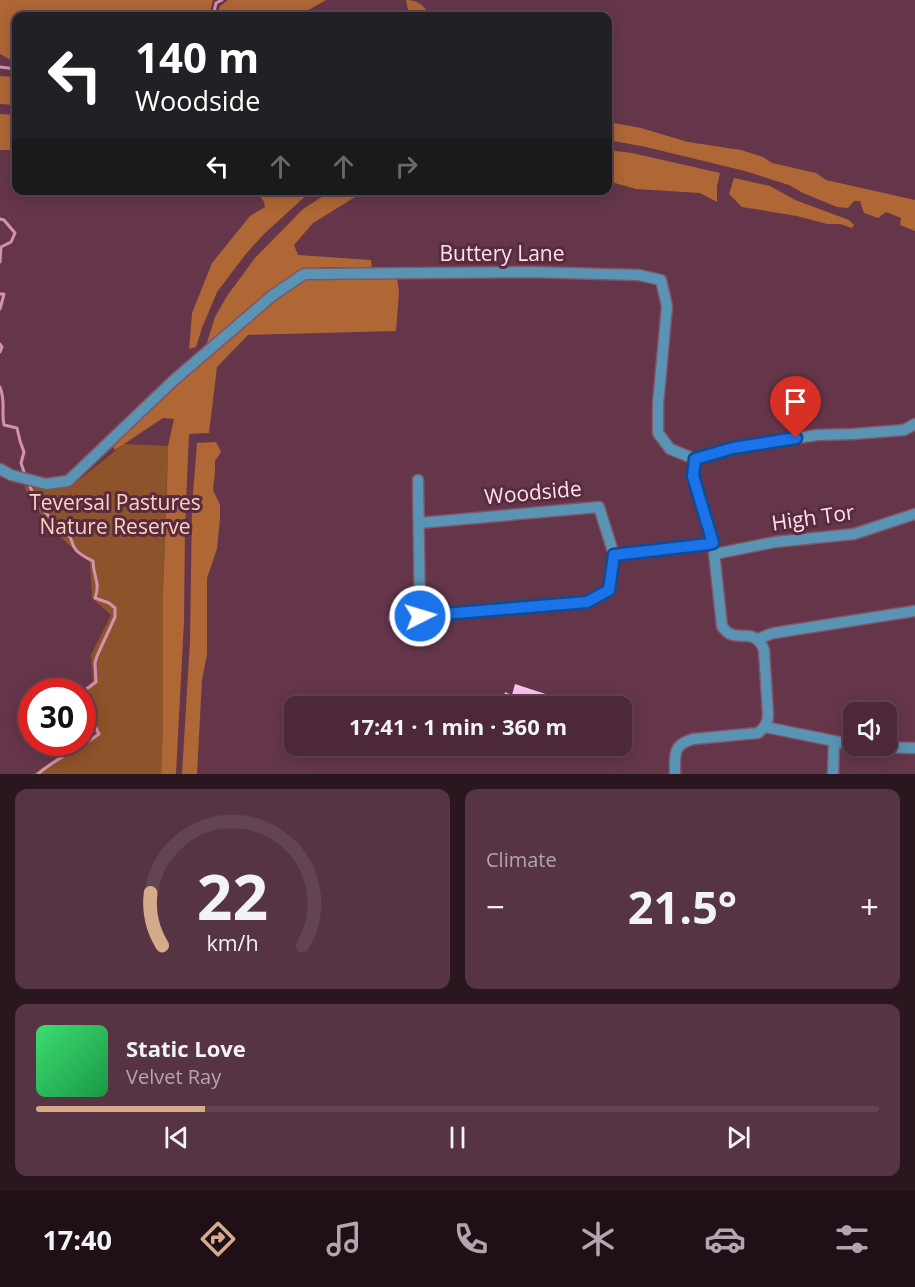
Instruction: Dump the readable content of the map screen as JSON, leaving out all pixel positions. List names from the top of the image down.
{
  "streets": {
    "street": ["Buttery Lane", "Woodside", "High Tor"]
  },
  "parks": ["Teversal Pastures Nature Reserve"],
  "page": {
    "turn": ["140 m", "Woodside"],
    "limit": "30",
    "trip": "17:41 · 1 min · 360 m",
    "tile": "Climate",
    "heat": ["−", "21.5°", "+"],
    "song": ["Static Love", "Velvet Ray"],
    "tabs": "17:40",
    "gauge": ["22", "km/h"]
  }
}
